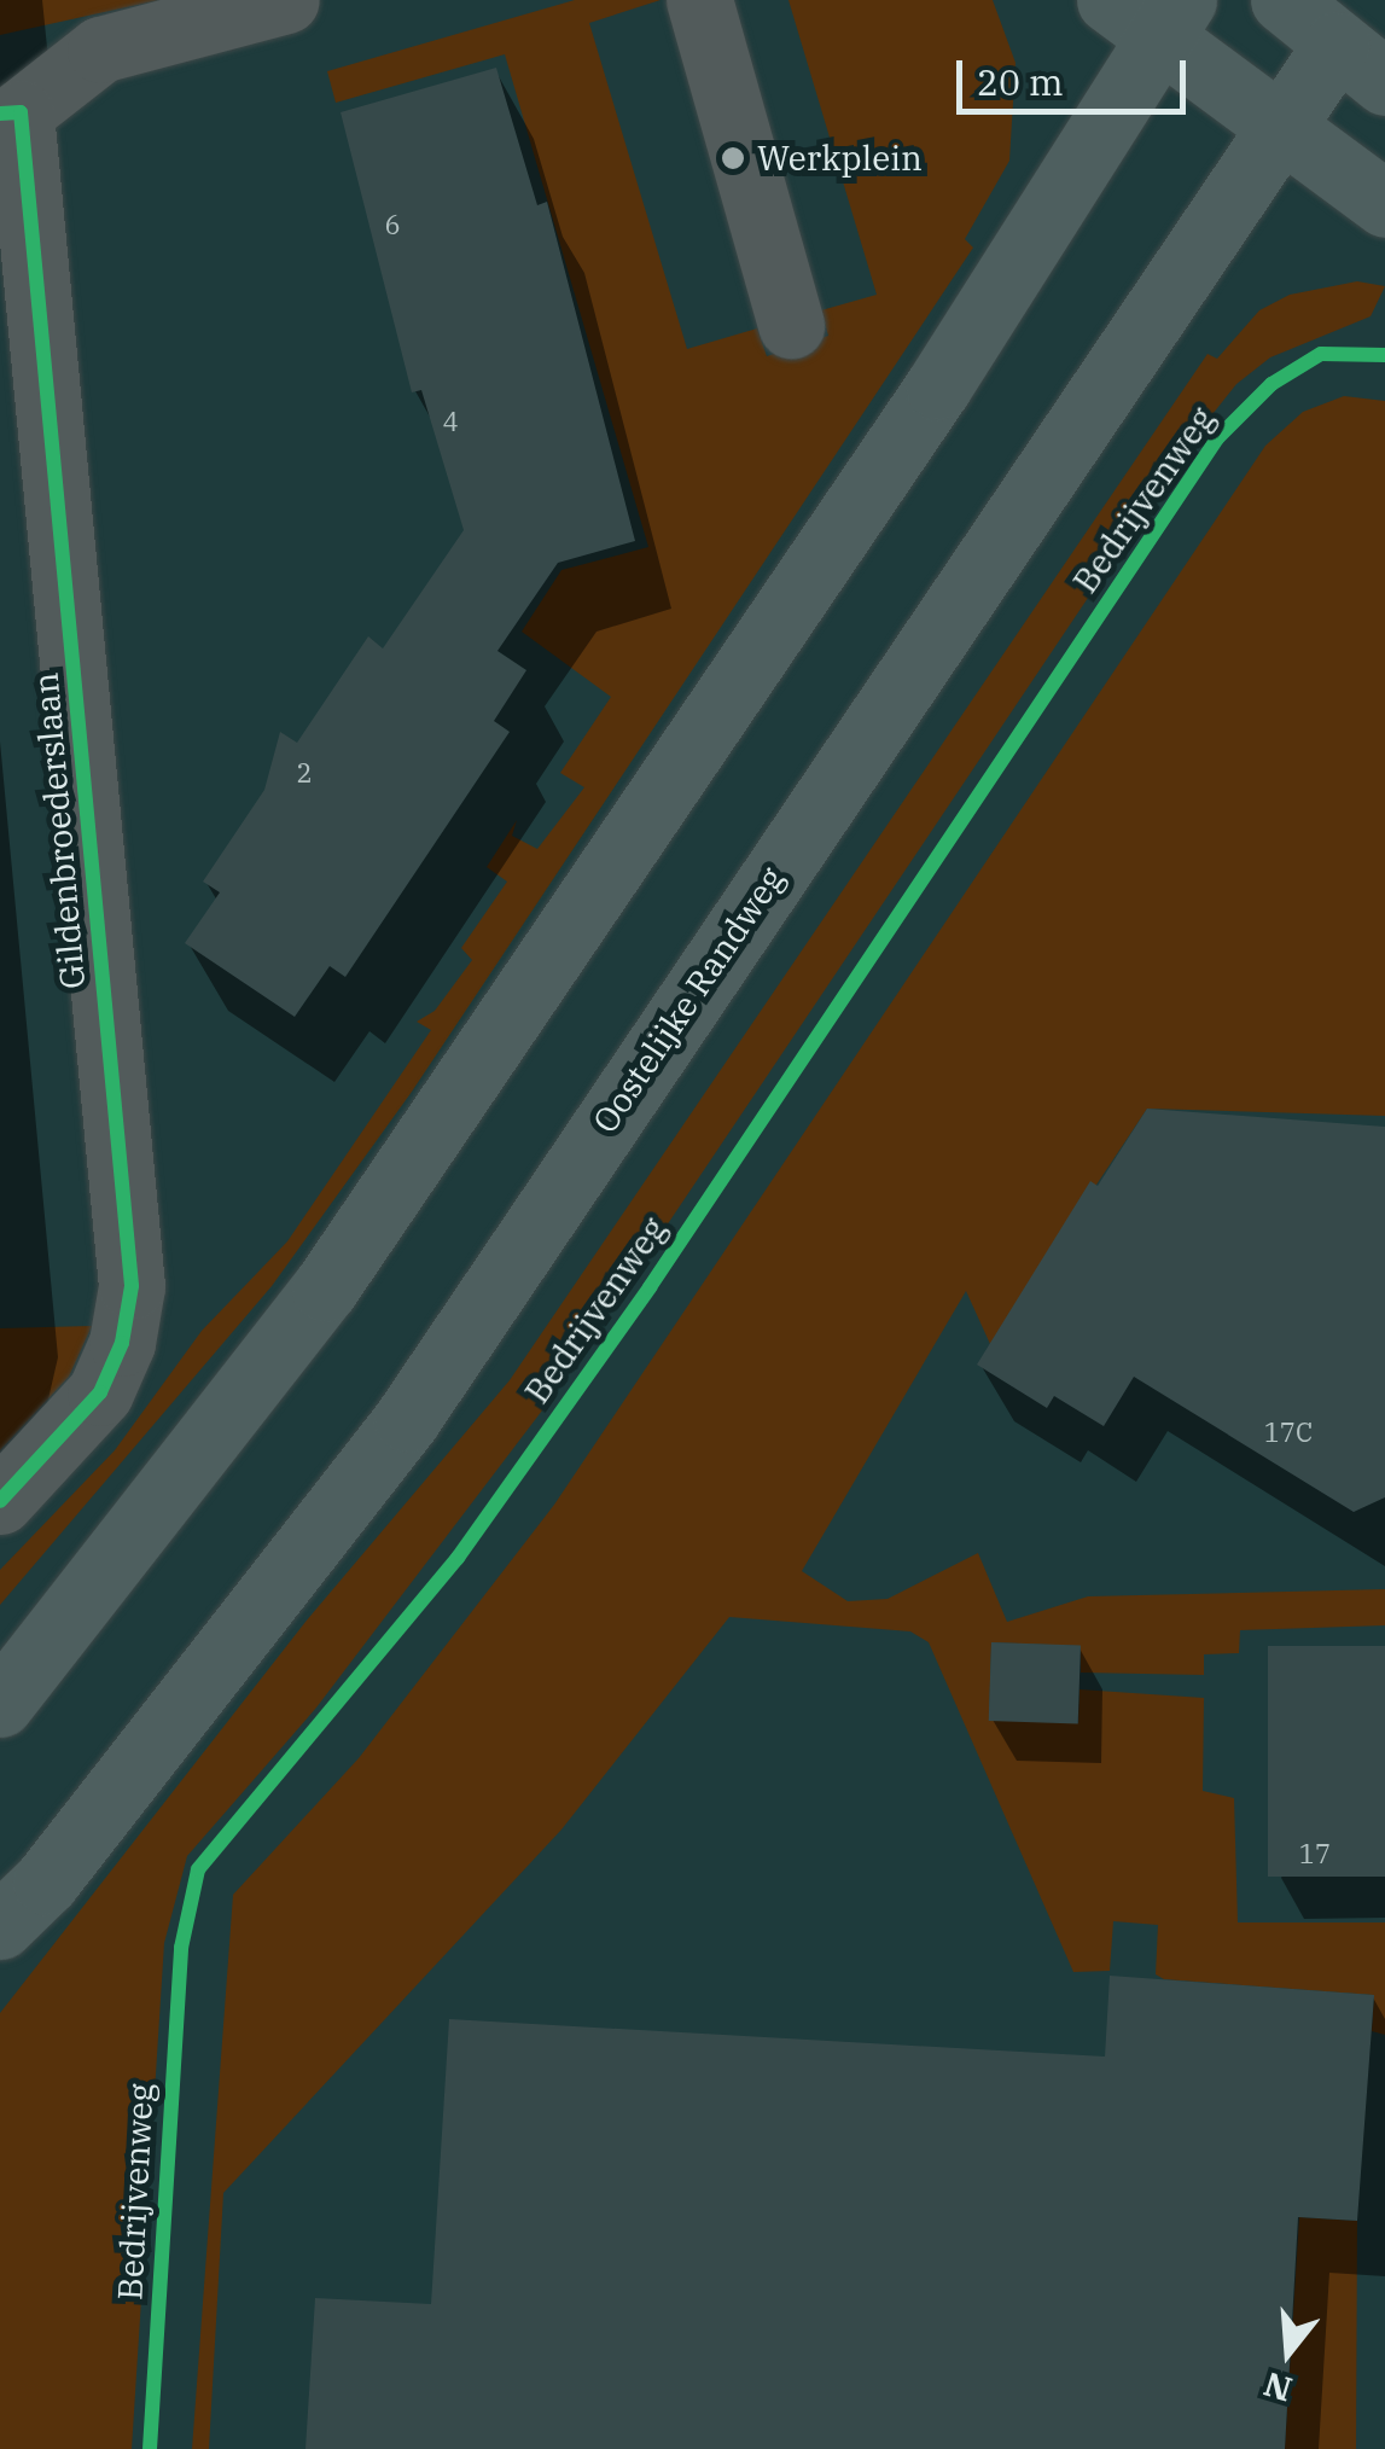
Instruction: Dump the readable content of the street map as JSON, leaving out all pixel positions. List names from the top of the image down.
{
  "streets": {
    "main road": ["Oostelijke Randweg"],
    "street": ["Gildenbroederslaan"],
    "cycle path": ["Bedrijvenweg"]
  },
  "places": ["Werkplein"],
  "house_numbers": [
    "6",
    "4",
    "2",
    "17C",
    "17"
  ],
  "scale_bar": "20 m",
  "north": "bottom"
}
